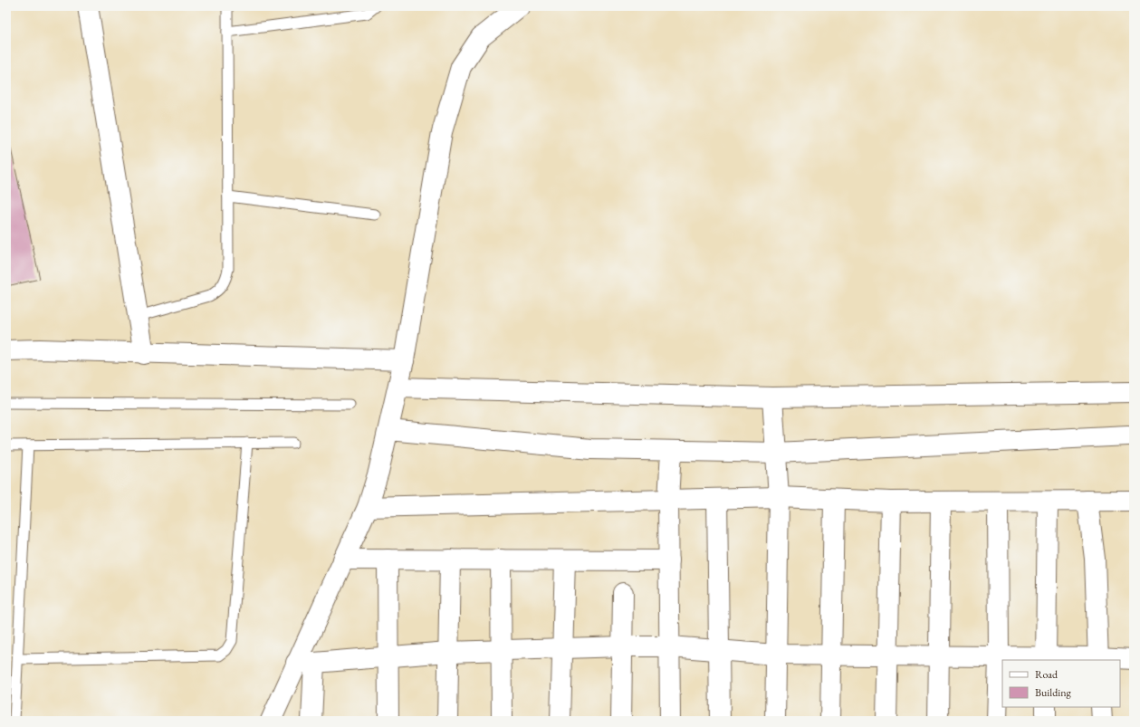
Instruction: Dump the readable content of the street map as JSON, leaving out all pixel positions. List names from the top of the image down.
{
  "legend": ["Road", "Building"]
}
